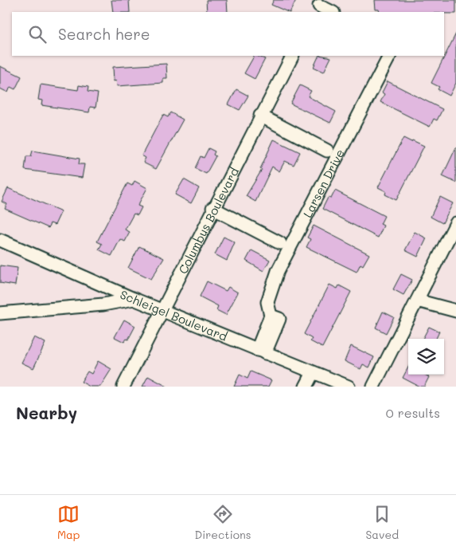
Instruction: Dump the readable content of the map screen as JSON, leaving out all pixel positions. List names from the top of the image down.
{
  "streets": {
    "street": ["Larsen Drive", "Columbus Boulevard", "Schleigel Boulevard"]
  },
  "crossings": [
    ["Larsen Drive", "Schleigel Boulevard"],
    ["Columbus Boulevard", "Schleigel Boulevard"]
  ],
  "page": {
    "search": "Search here",
    "heading": ["Nearby", "0 results"],
    "nav": ["Map", "Directions", "Saved"]
  }
}
